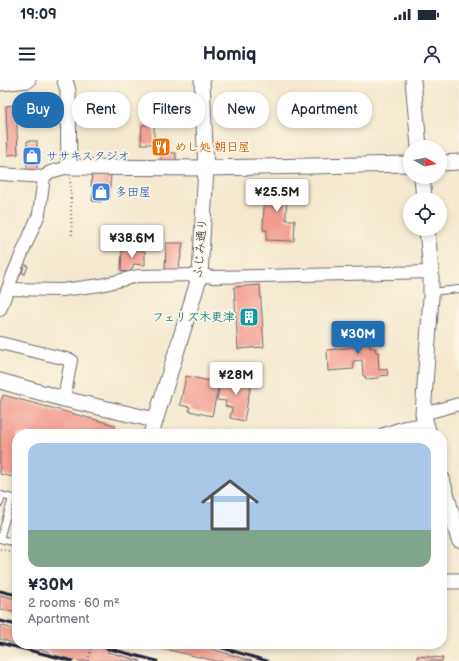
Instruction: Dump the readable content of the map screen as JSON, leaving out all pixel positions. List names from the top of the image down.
{
  "streets": {
    "street": ["ふじみ通り"]
  },
  "places": {
    "restaurant": ["めし処 朝日屋"],
    "shop": ["ササキスタジオ", "多田屋"],
    "building": ["フェリズ木更津"]
  },
  "north": "right",
  "page": {
    "status": "19:09",
    "header": "Homiq",
    "chip": [
      "Buy",
      "Rent",
      "Filters",
      "New",
      "Apartment"
    ],
    "price": [
      "¥25.5M",
      "¥38.6M",
      "¥30M",
      "¥28M"
    ],
    "list": [
      {
        "name": "¥30M",
        "note": "2 rooms · 60 m² · Apartment"
      }
    ]
  }
}
